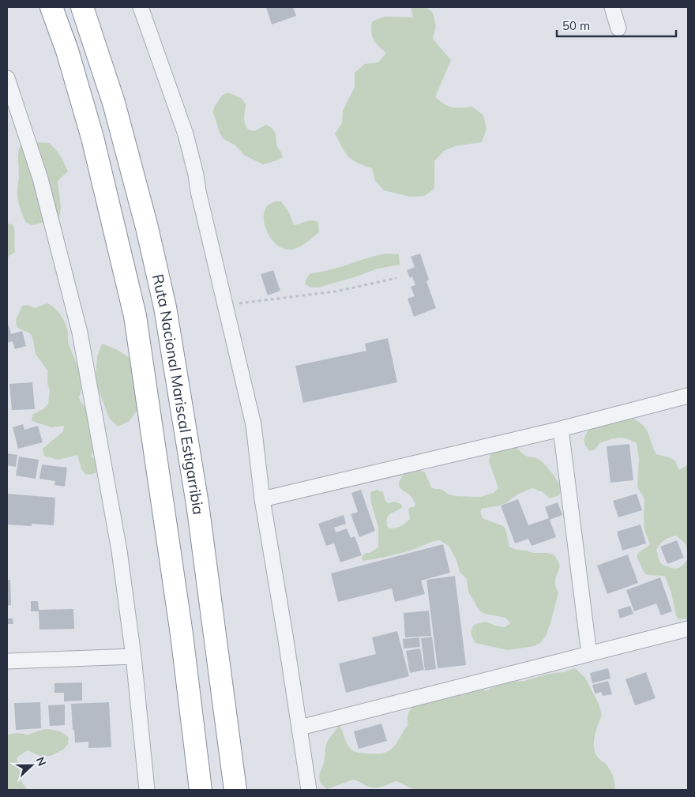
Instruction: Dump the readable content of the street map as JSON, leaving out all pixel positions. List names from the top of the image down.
{
  "streets": {
    "highway": ["Ruta Nacional Mariscal Estigarribia"]
  },
  "scale_bar": "50 m",
  "north": "right"
}
